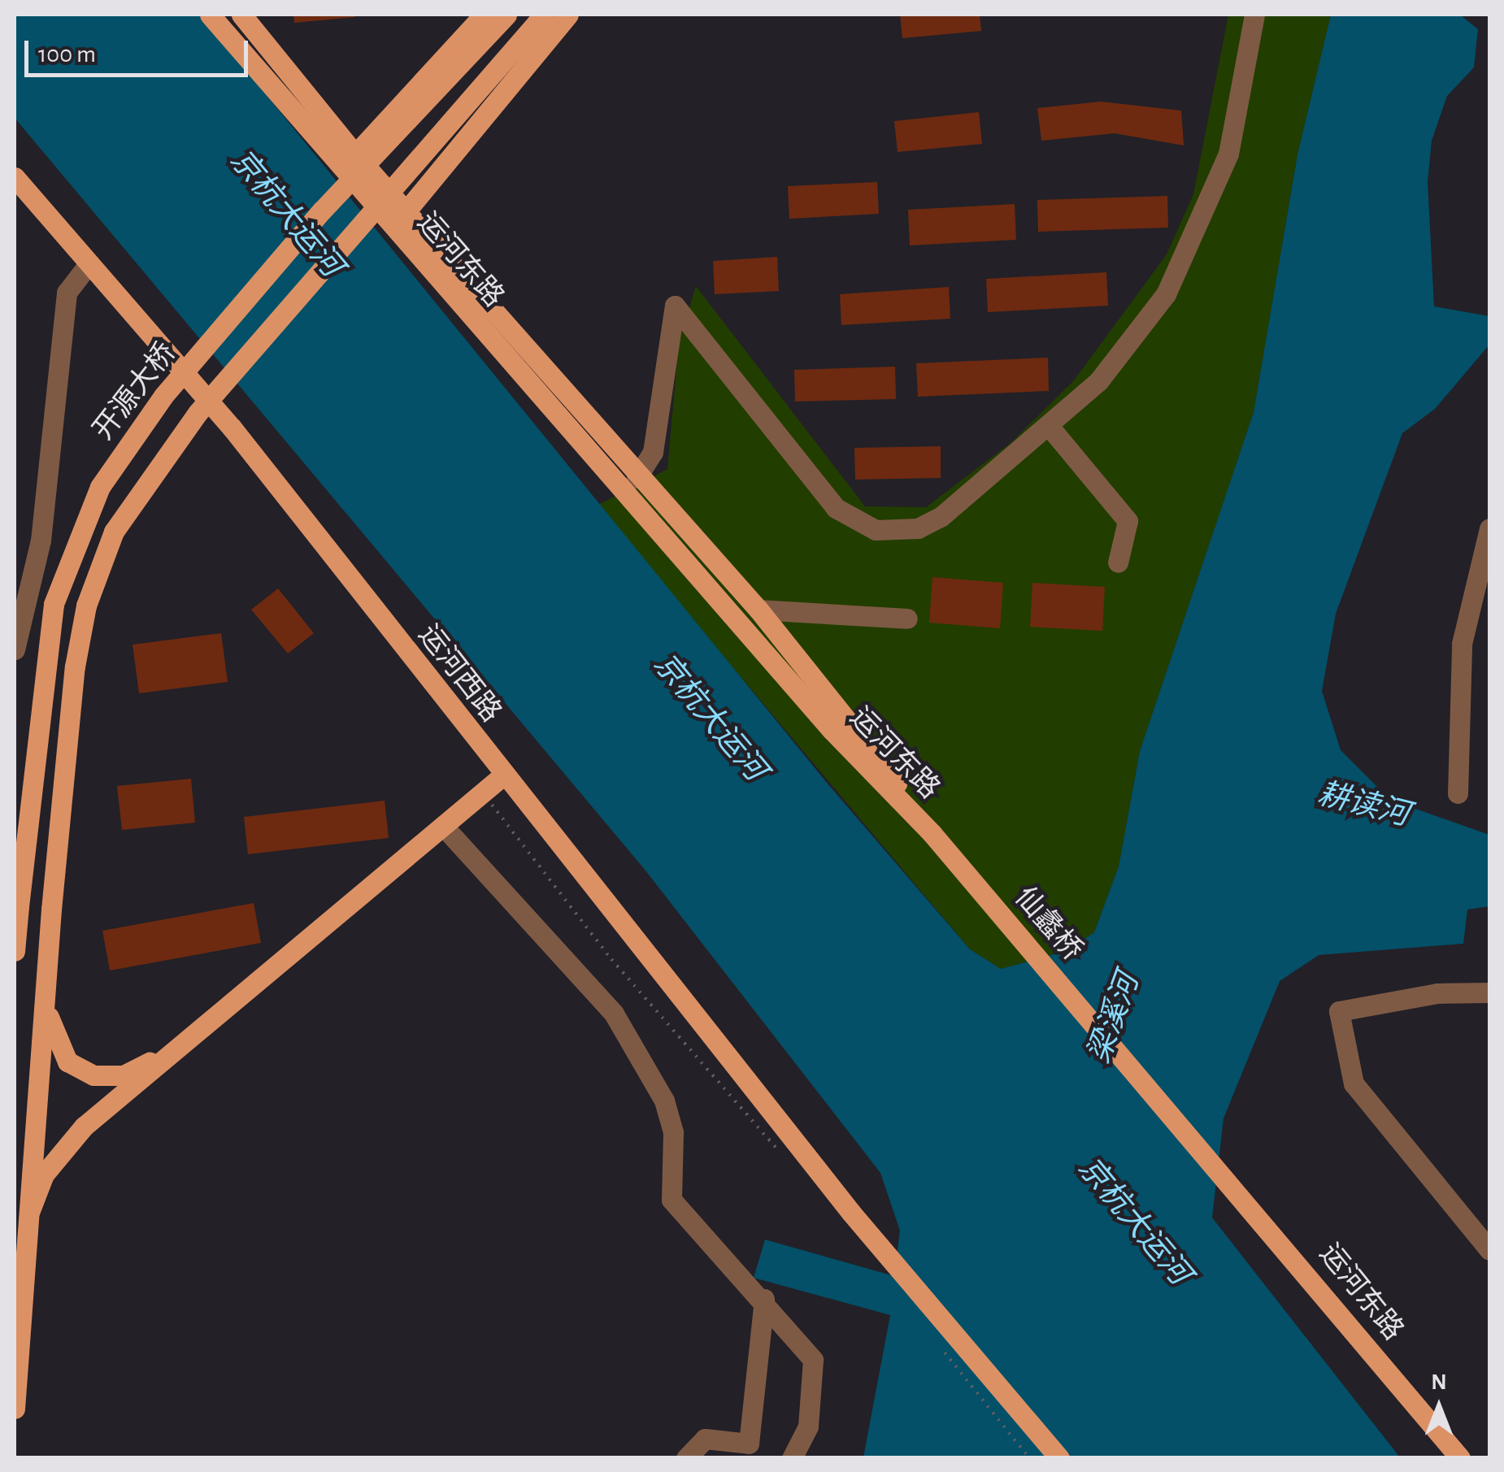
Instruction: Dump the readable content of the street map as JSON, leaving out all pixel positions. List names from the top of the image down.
{
  "streets": {
    "main road": [
      "运河东路",
      "开源大桥",
      "运河西路",
      "仙蠡桥"
    ]
  },
  "crossings": [
    ["运河东路", "仙蠡桥"]
  ],
  "water": ["京杭大运河", "耕读河", "梁溪河"],
  "scale_bar": "100 m",
  "north": "top"
}
